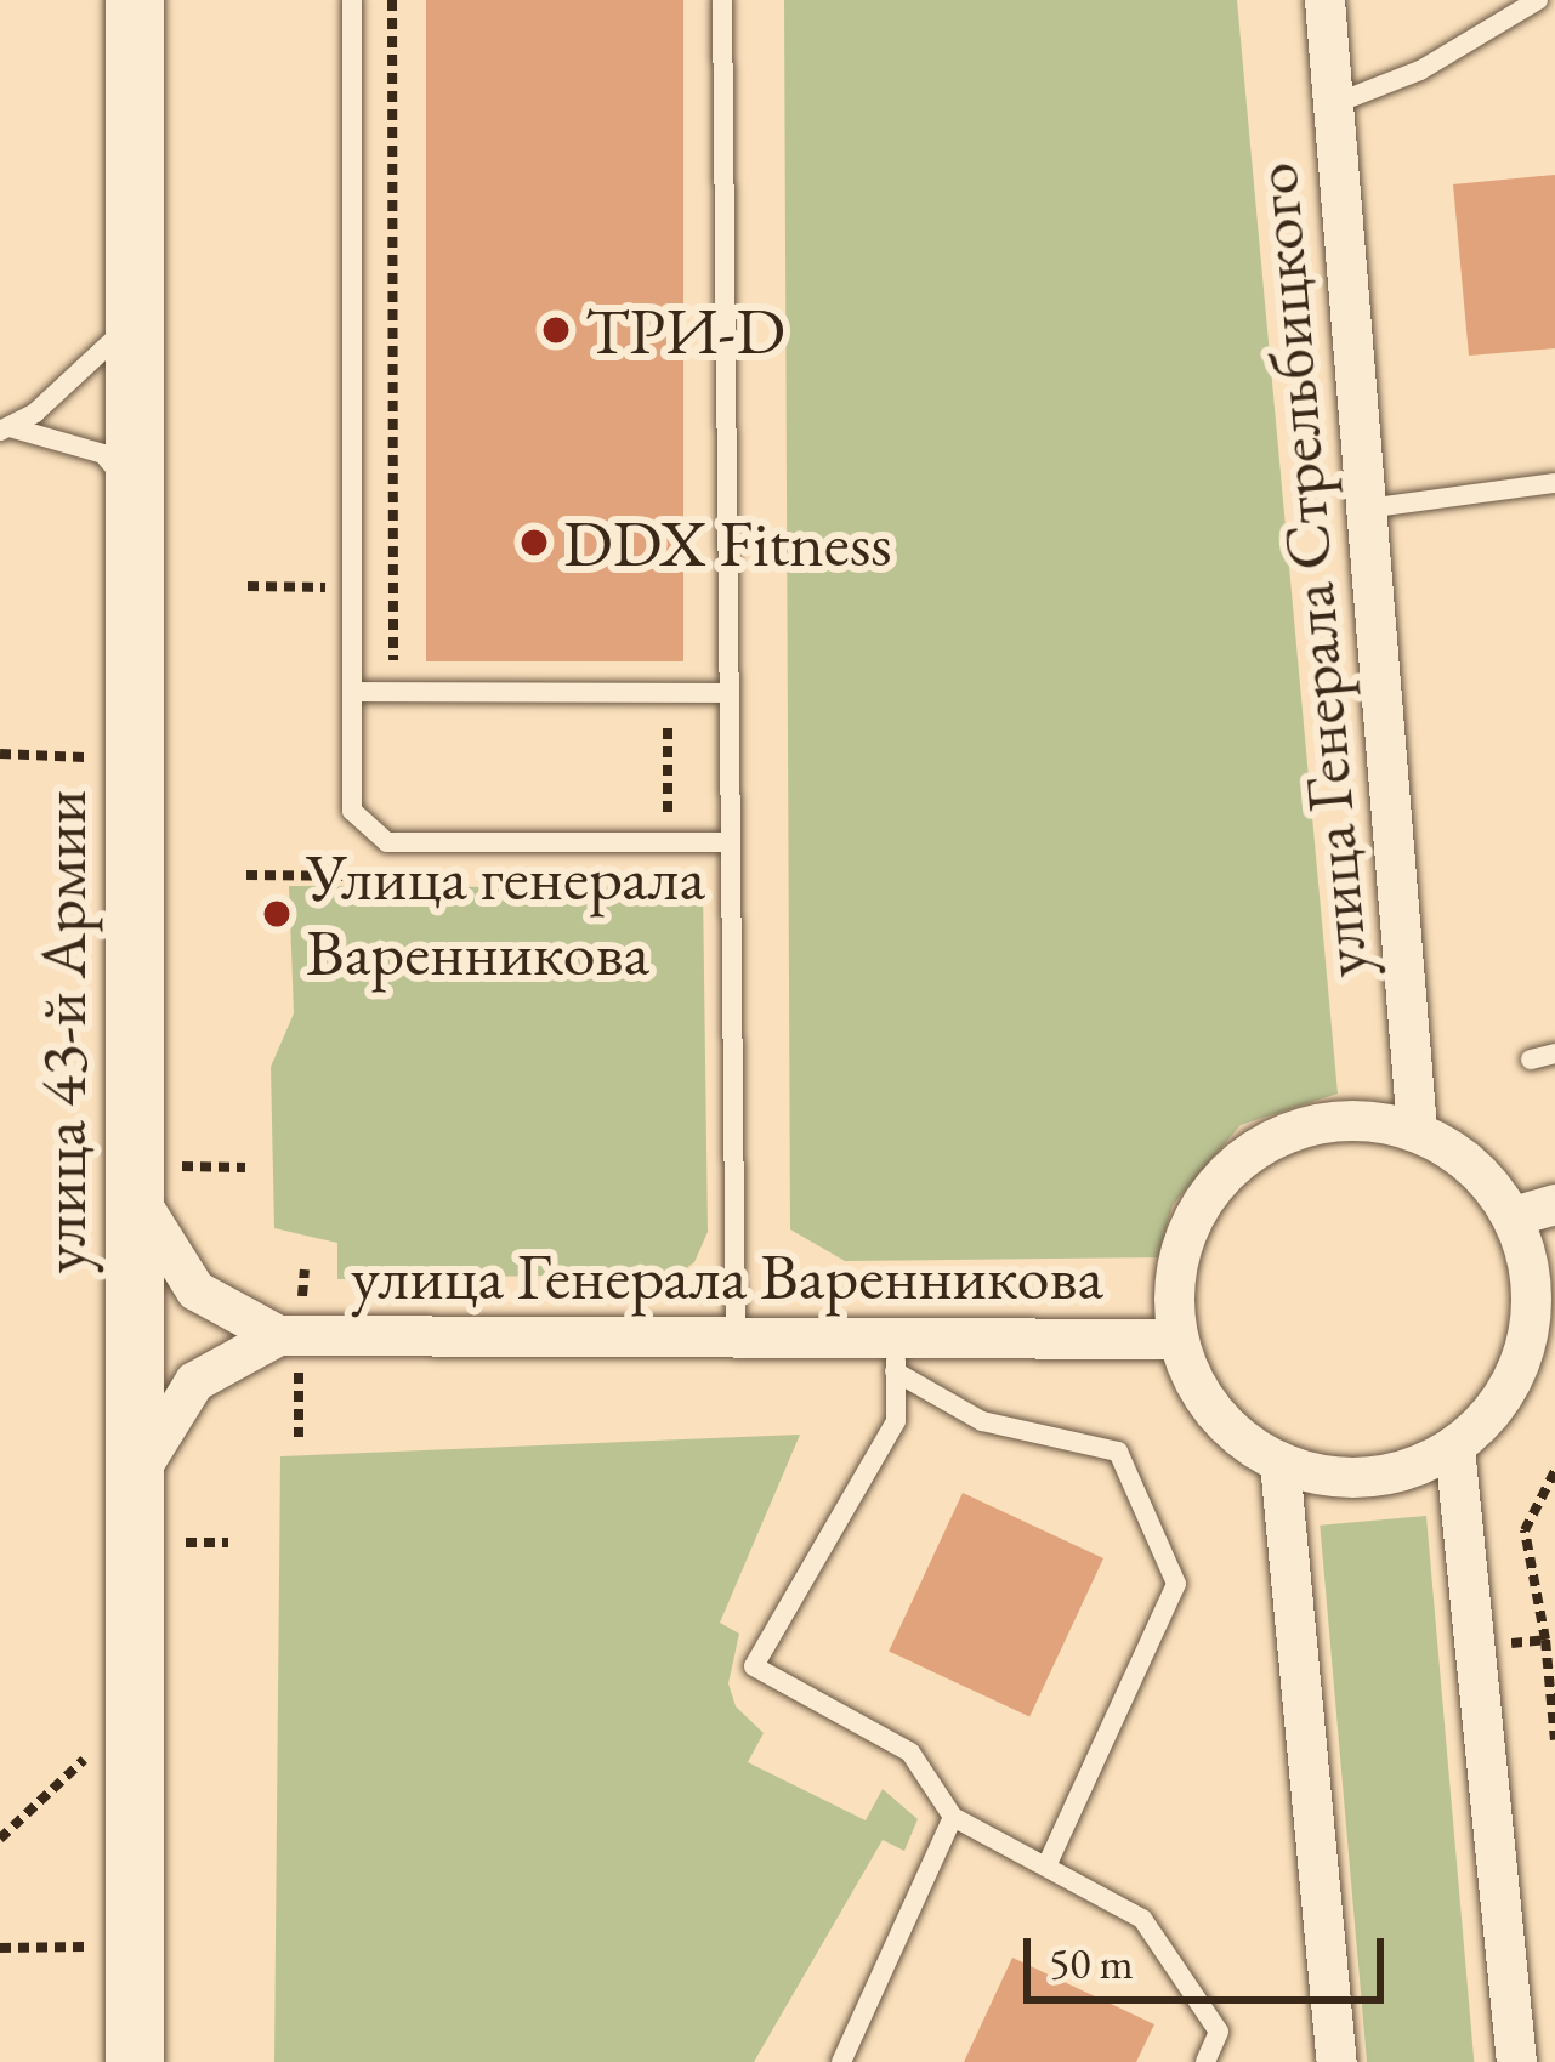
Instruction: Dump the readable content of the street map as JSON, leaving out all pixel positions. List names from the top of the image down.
{
  "streets": {
    "main road": ["улица 43-й Армии"],
    "street": ["улица Генерала Стрельбицкого", "улица Генерала Варенникова"]
  },
  "crossings": [
    ["улица Генерала Стрельбицкого", "улица Генерала Варенникова"],
    ["улица 43-й Армии", "улица Генерала Варенникова"]
  ],
  "places": ["ТРИ-D", "DDX Fitness", "Улица генерала Варенникова"],
  "scale_bar": "50 m"
}
